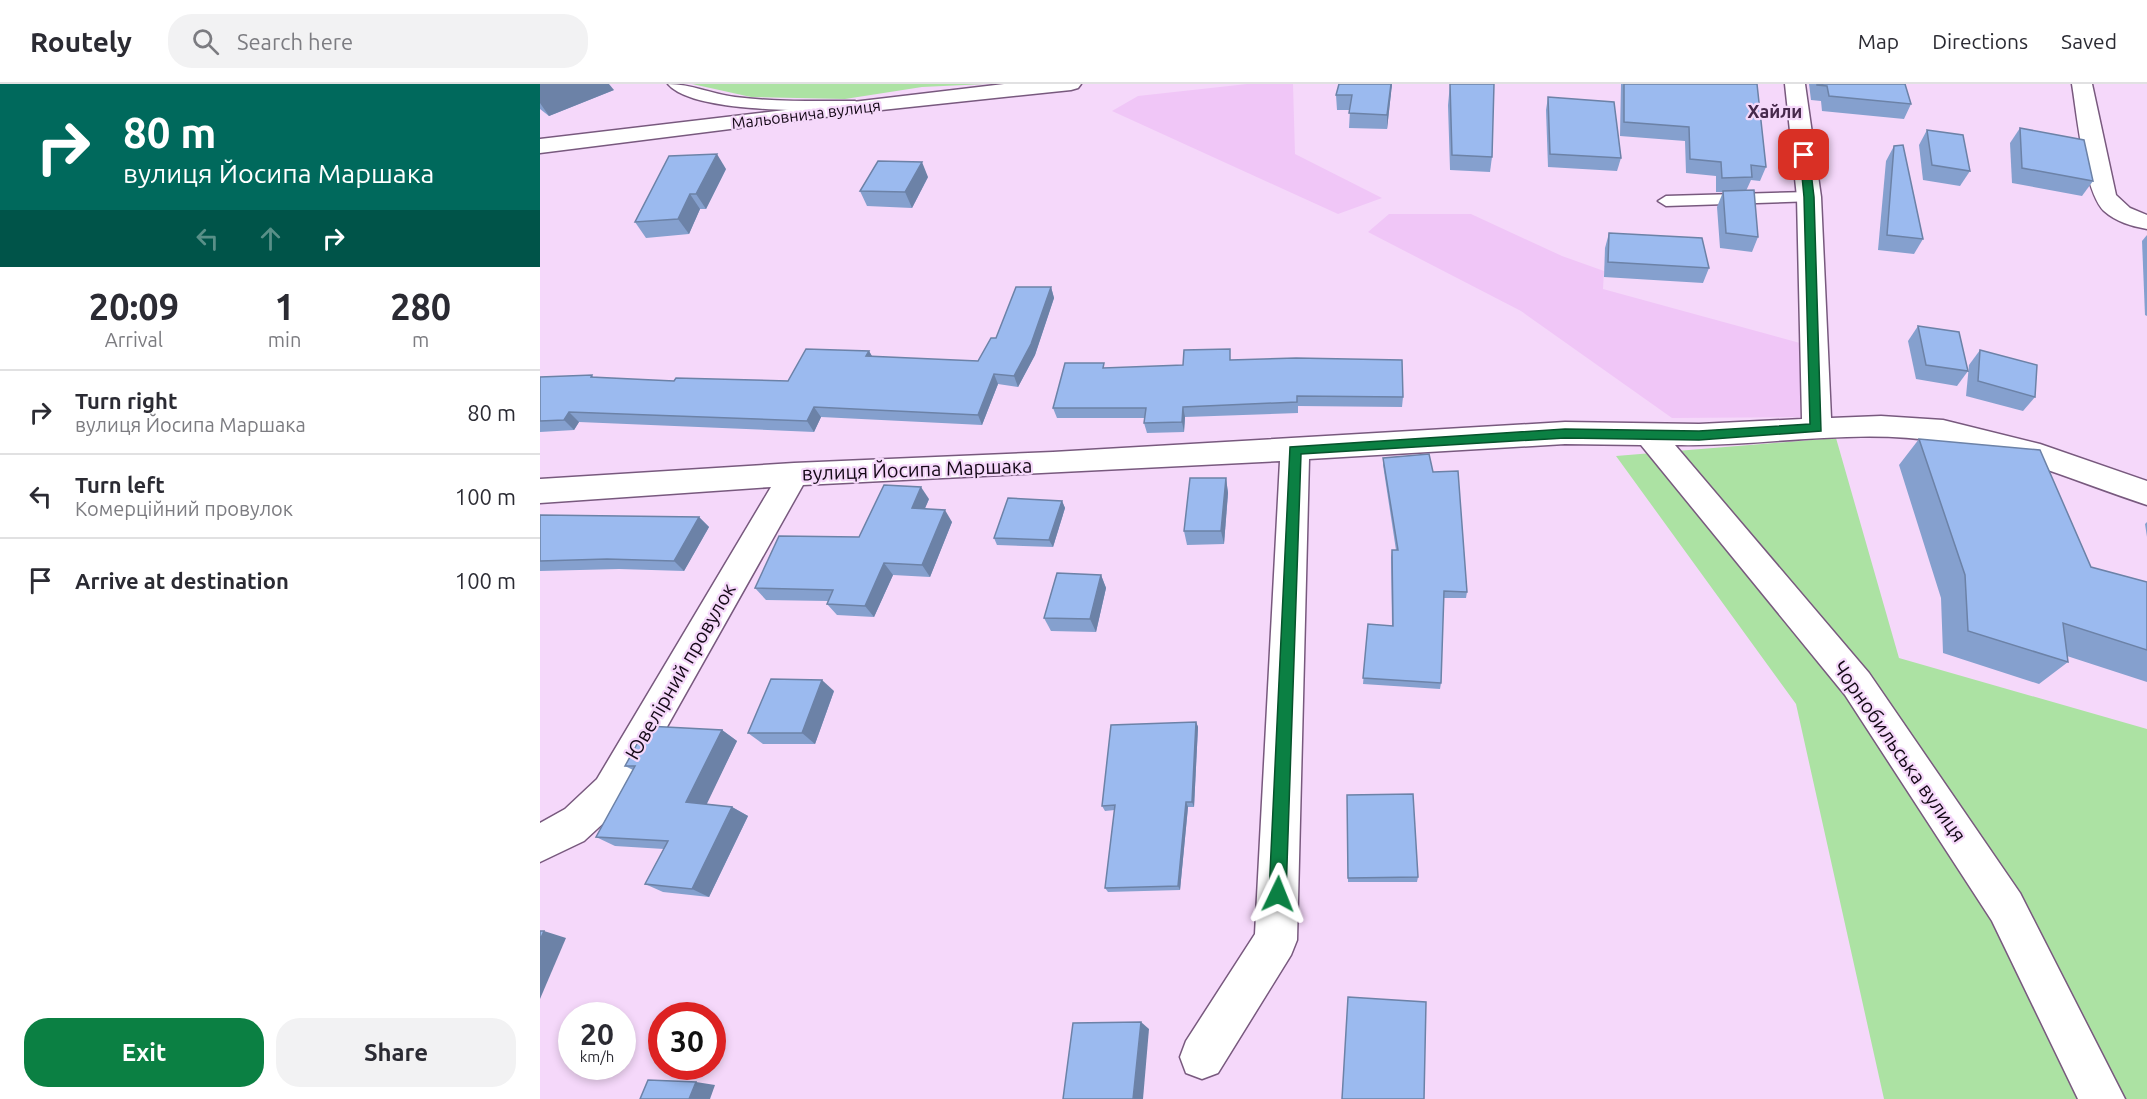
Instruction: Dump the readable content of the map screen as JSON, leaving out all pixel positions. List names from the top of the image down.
{
  "streets": {
    "street": [
      "Мальовнича вулиця",
      "вулиця Йосипа Маршака",
      "Ювелірний провулок",
      "Чорнобильська вулиця"
    ]
  },
  "crossings": [
    ["вулиця Йосипа Маршака", "Ювелірний провулок"],
    ["вулиця Йосипа Маршака", "Чорнобильська вулиця"]
  ],
  "districts": ["Хайли"],
  "page": {
    "header": "Routely",
    "search": "Search here",
    "nav": ["Map", "Directions", "Saved"],
    "turn": ["80 m", "вулиця Йосипа Маршака"],
    "eta": [
      "20:09",
      "Arrival",
      "1",
      "min",
      "280",
      "m"
    ],
    "list": [
      {
        "name": "Turn right",
        "note": "вулиця Йосипа Маршака",
        "value": "80 m"
      },
      {
        "name": "Turn left",
        "note": "Комерційний провулок",
        "value": "100 m"
      },
      {
        "name": "Arrive at destination",
        "value": "100 m"
      }
    ],
    "speed": "20 km/h",
    "limit": "30",
    "buttons": ["Exit", "Share"]
  }
}
